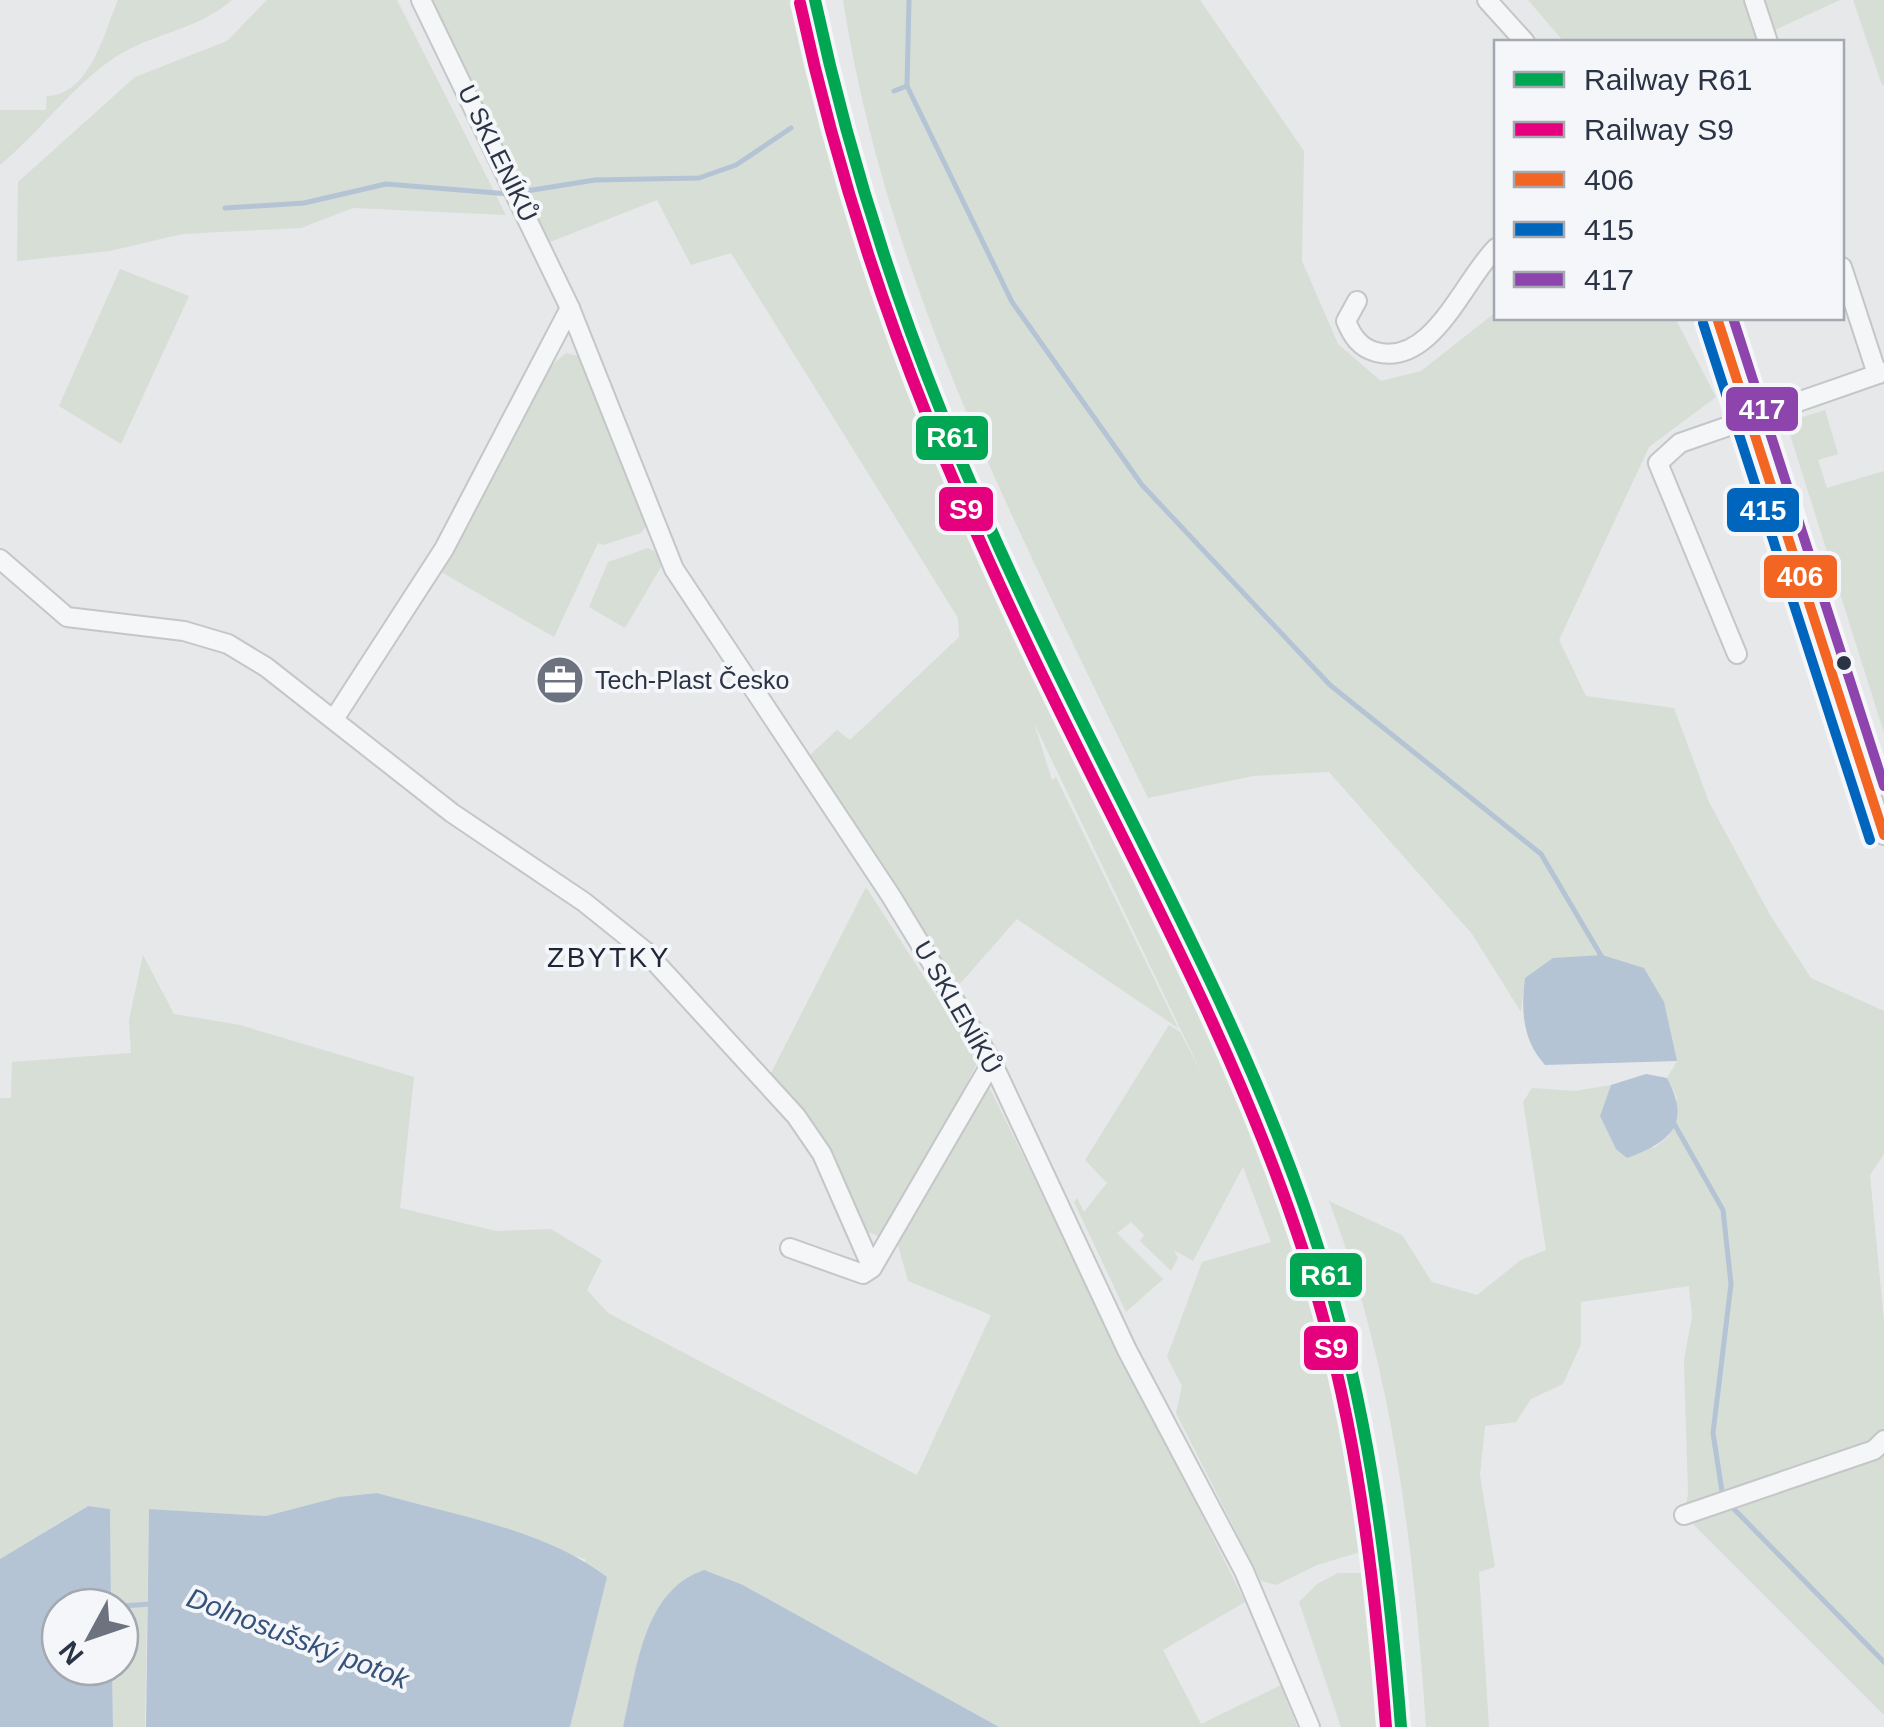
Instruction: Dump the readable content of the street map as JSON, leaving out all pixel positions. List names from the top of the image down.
{
  "streets": {
    "street": ["U SKLENÍKŮ"]
  },
  "districts": ["ZBYTKY"],
  "water": ["Dolnosušský potok"],
  "places": {
    "office": ["Tech-Plast Česko"]
  },
  "lines": [
    "rail line R61",
    "rail line S9",
    "transit line 406",
    "transit line 417",
    "transit line 415"
  ],
  "legend": [
    "Railway R61",
    "Railway S9",
    "406",
    "415",
    "417"
  ],
  "north": "bottom left"
}
